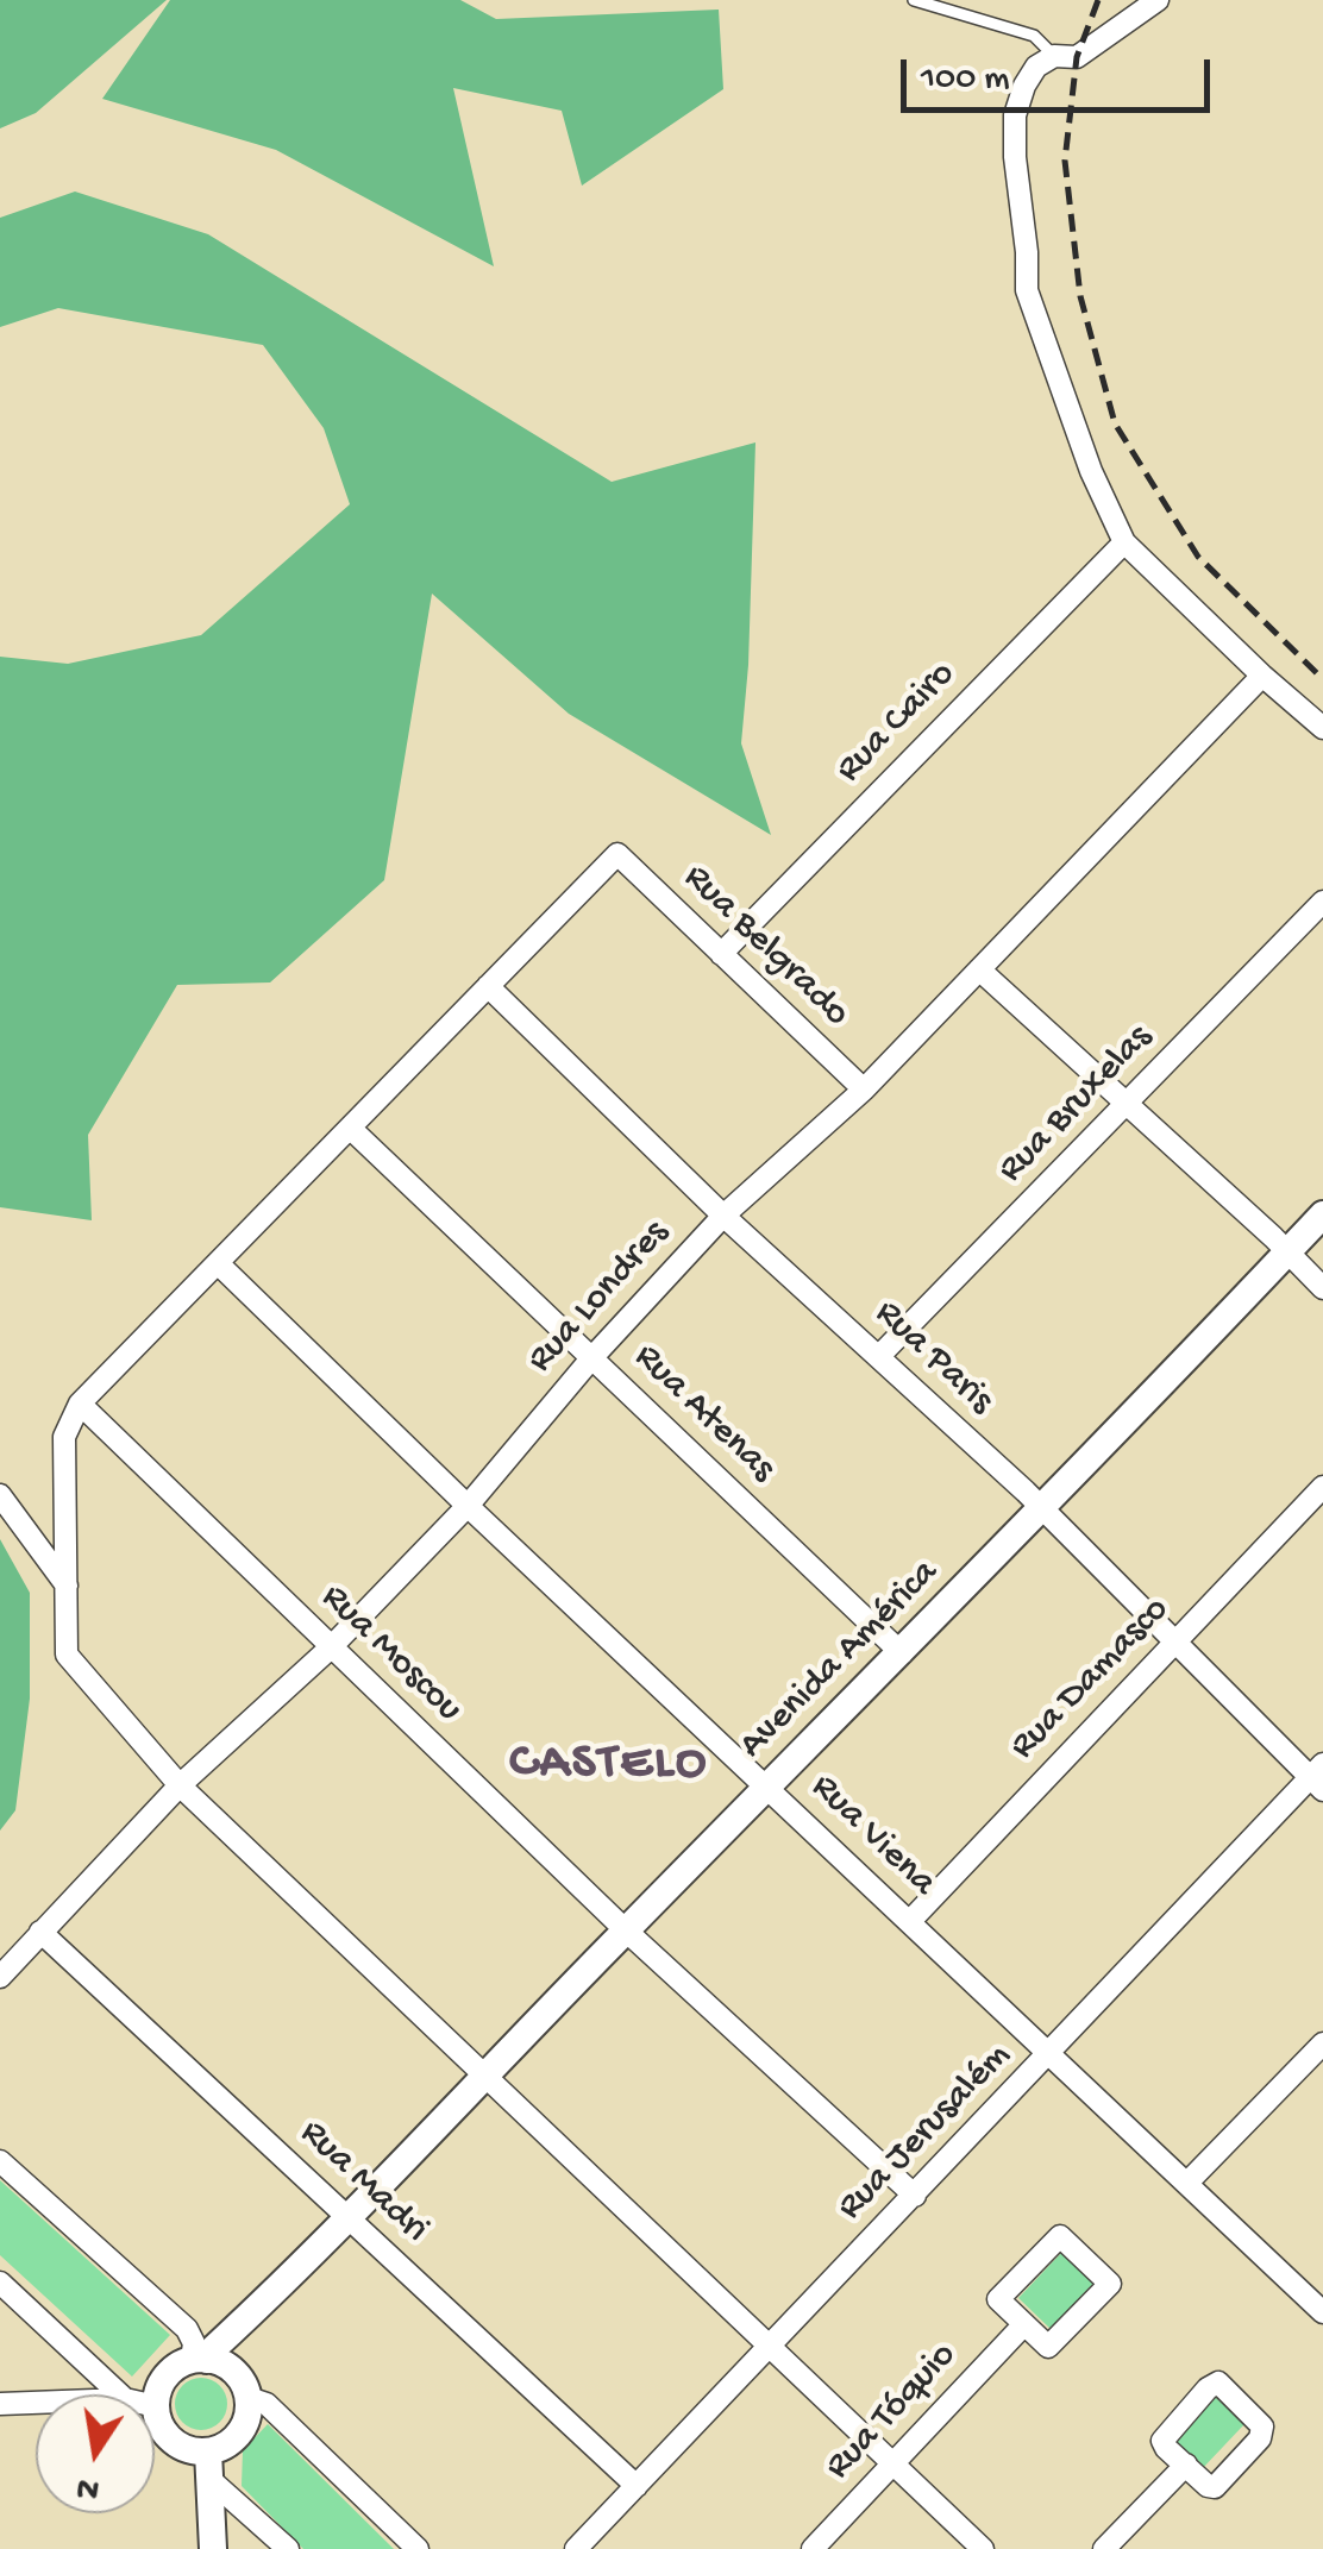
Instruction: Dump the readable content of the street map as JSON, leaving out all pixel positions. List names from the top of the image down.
{
  "streets": {
    "street": [
      "Rua Cairo",
      "Rua Belgrado",
      "Rua Bruxelas",
      "Rua Londres",
      "Rua Paris",
      "Rua Atenas",
      "Rua Moscou",
      "Avenida América",
      "Rua Damasco",
      "Rua Viena",
      "Rua Jerusalém",
      "Rua Madri",
      "Rua Tóquio"
    ]
  },
  "crossings": [
    ["Rua Cairo", "Rua Belgrado"],
    ["Rua Belgrado", "Rua Londres"],
    ["Rua Belgrado", "Rua Paris"],
    ["Rua Bruxelas", "Rua Paris"],
    ["Rua Londres", "Rua Paris"],
    ["Rua Londres", "Rua Atenas"],
    ["Rua Londres", "Rua Moscou"],
    ["Rua Londres", "Rua Viena"],
    ["Rua Londres", "Rua Madri"],
    ["Rua Paris", "Avenida América"],
    ["Rua Paris", "Rua Damasco"],
    ["Rua Paris", "Rua Jerusalém"],
    ["Rua Atenas", "Avenida América"],
    ["Rua Moscou", "Avenida América"],
    ["Rua Moscou", "Rua Jerusalém"],
    ["Avenida América", "Rua Viena"],
    ["Avenida América", "Rua Madri"],
    ["Rua Damasco", "Rua Viena"],
    ["Rua Viena", "Rua Jerusalém"],
    ["Rua Jerusalém", "Rua Madri"]
  ],
  "districts": ["CASTELO"],
  "scale_bar": "100 m",
  "north": "bottom"
}
